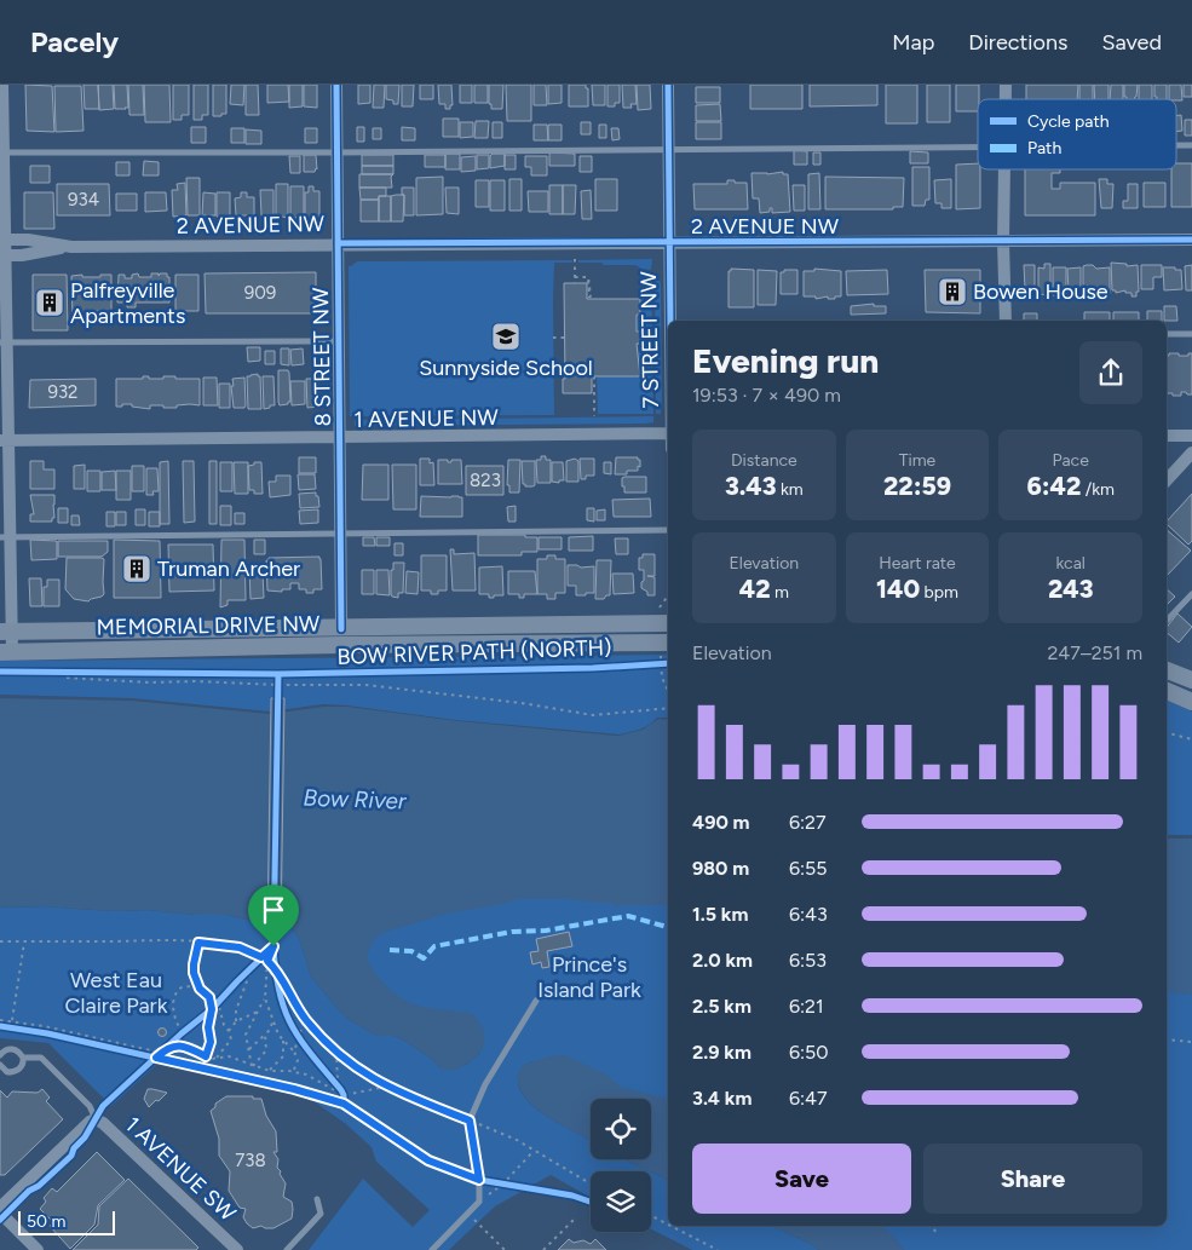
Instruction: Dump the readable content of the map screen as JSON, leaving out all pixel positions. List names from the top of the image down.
{
  "streets": {
    "main road": ["MEMORIAL DRIVE NW"],
    "street": [
      "2 AVENUE NW",
      "7 STREET NW",
      "8 STREET NW",
      "1 AVENUE NW",
      "1 AVENUE SW"
    ],
    "cycle path": ["BOW RIVER PATH (NORTH)"]
  },
  "crossings": [
    ["2 AVENUE NW", "7 STREET NW"],
    ["2 AVENUE NW", "8 STREET NW"],
    ["8 STREET NW", "1 AVENUE NW"],
    ["8 STREET NW", "MEMORIAL DRIVE NW"]
  ],
  "water": ["Bow River"],
  "parks": ["Prince's Island Park", "West Eau Claire Park"],
  "places": {
    "building": ["Bowen House", "Palfreyville Apartments", "Truman Archer"],
    "school or university": ["Sunnyside School"]
  },
  "house_numbers": [
    "934",
    "909",
    "932",
    "823",
    "738"
  ],
  "legend": ["Cycle path", "Path"],
  "scale_bar": "50 m",
  "page": {
    "header": "Pacely",
    "nav": ["Map", "Directions", "Saved"],
    "heading": ["Evening run", "19:53 · 7 × 490 m"],
    "stats": [
      ["Distance", "3.43 km"],
      ["Time", "22:59"],
      ["Pace", "6:42 /km"],
      ["Elevation", "42 m"],
      ["Heart rate", "140 bpm"],
      ["kcal", "243"]
    ],
    "chart": ["Elevation", "247–251 m"],
    "list": [
      {
        "name": "490 m",
        "note": "6:27"
      },
      {
        "name": "980 m",
        "note": "6:55"
      },
      {
        "name": "1.5 km",
        "note": "6:43"
      },
      {
        "name": "2.0 km",
        "note": "6:53"
      },
      {
        "name": "2.5 km",
        "note": "6:21"
      },
      {
        "name": "2.9 km",
        "note": "6:50"
      },
      {
        "name": "3.4 km",
        "note": "6:47"
      }
    ],
    "buttons": ["Save", "Share"],
    "scale": "50 m"
  }
}
